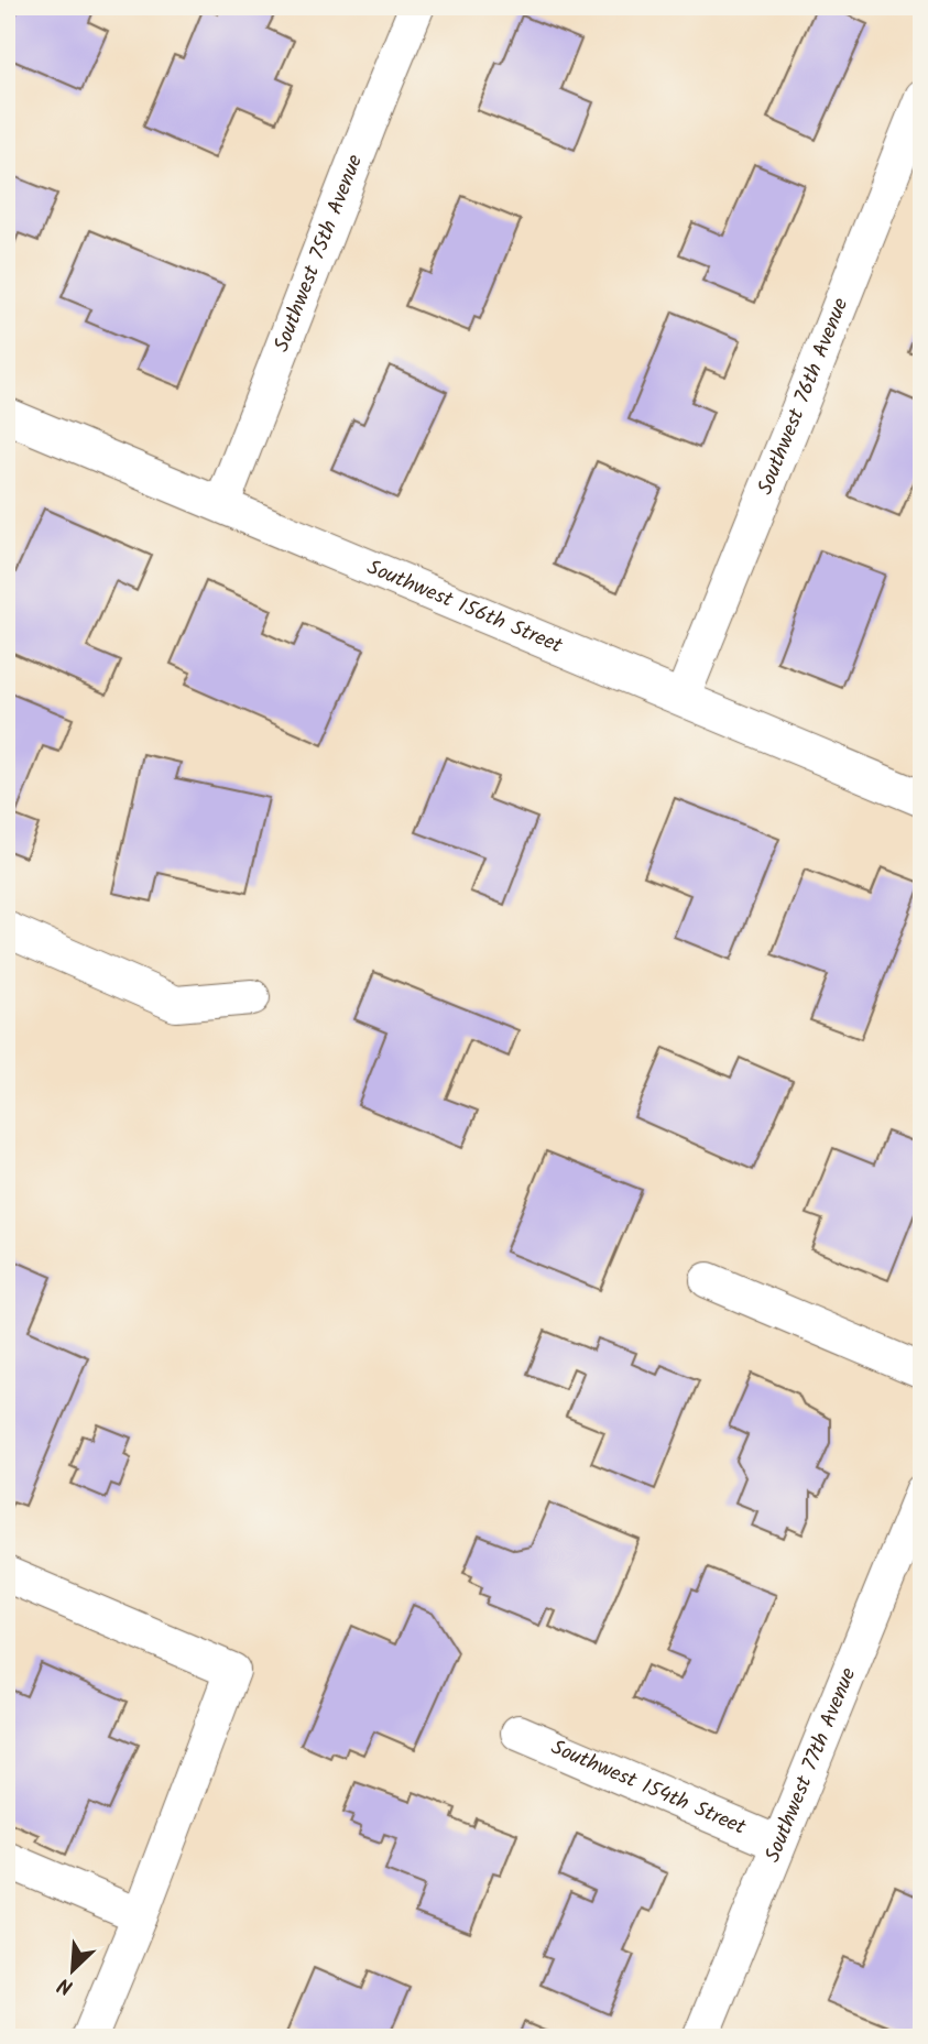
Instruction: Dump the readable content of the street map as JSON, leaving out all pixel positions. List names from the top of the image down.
{
  "streets": {
    "street": [
      "Southwest 75th Avenue",
      "Southwest 76th Avenue",
      "Southwest 156th Street",
      "Southwest 77th Avenue",
      "Southwest 154th Street"
    ]
  },
  "crossings": [
    ["Southwest 75th Avenue", "Southwest 156th Street"],
    ["Southwest 76th Avenue", "Southwest 156th Street"],
    ["Southwest 77th Avenue", "Southwest 154th Street"]
  ],
  "north": "bottom left"
}
